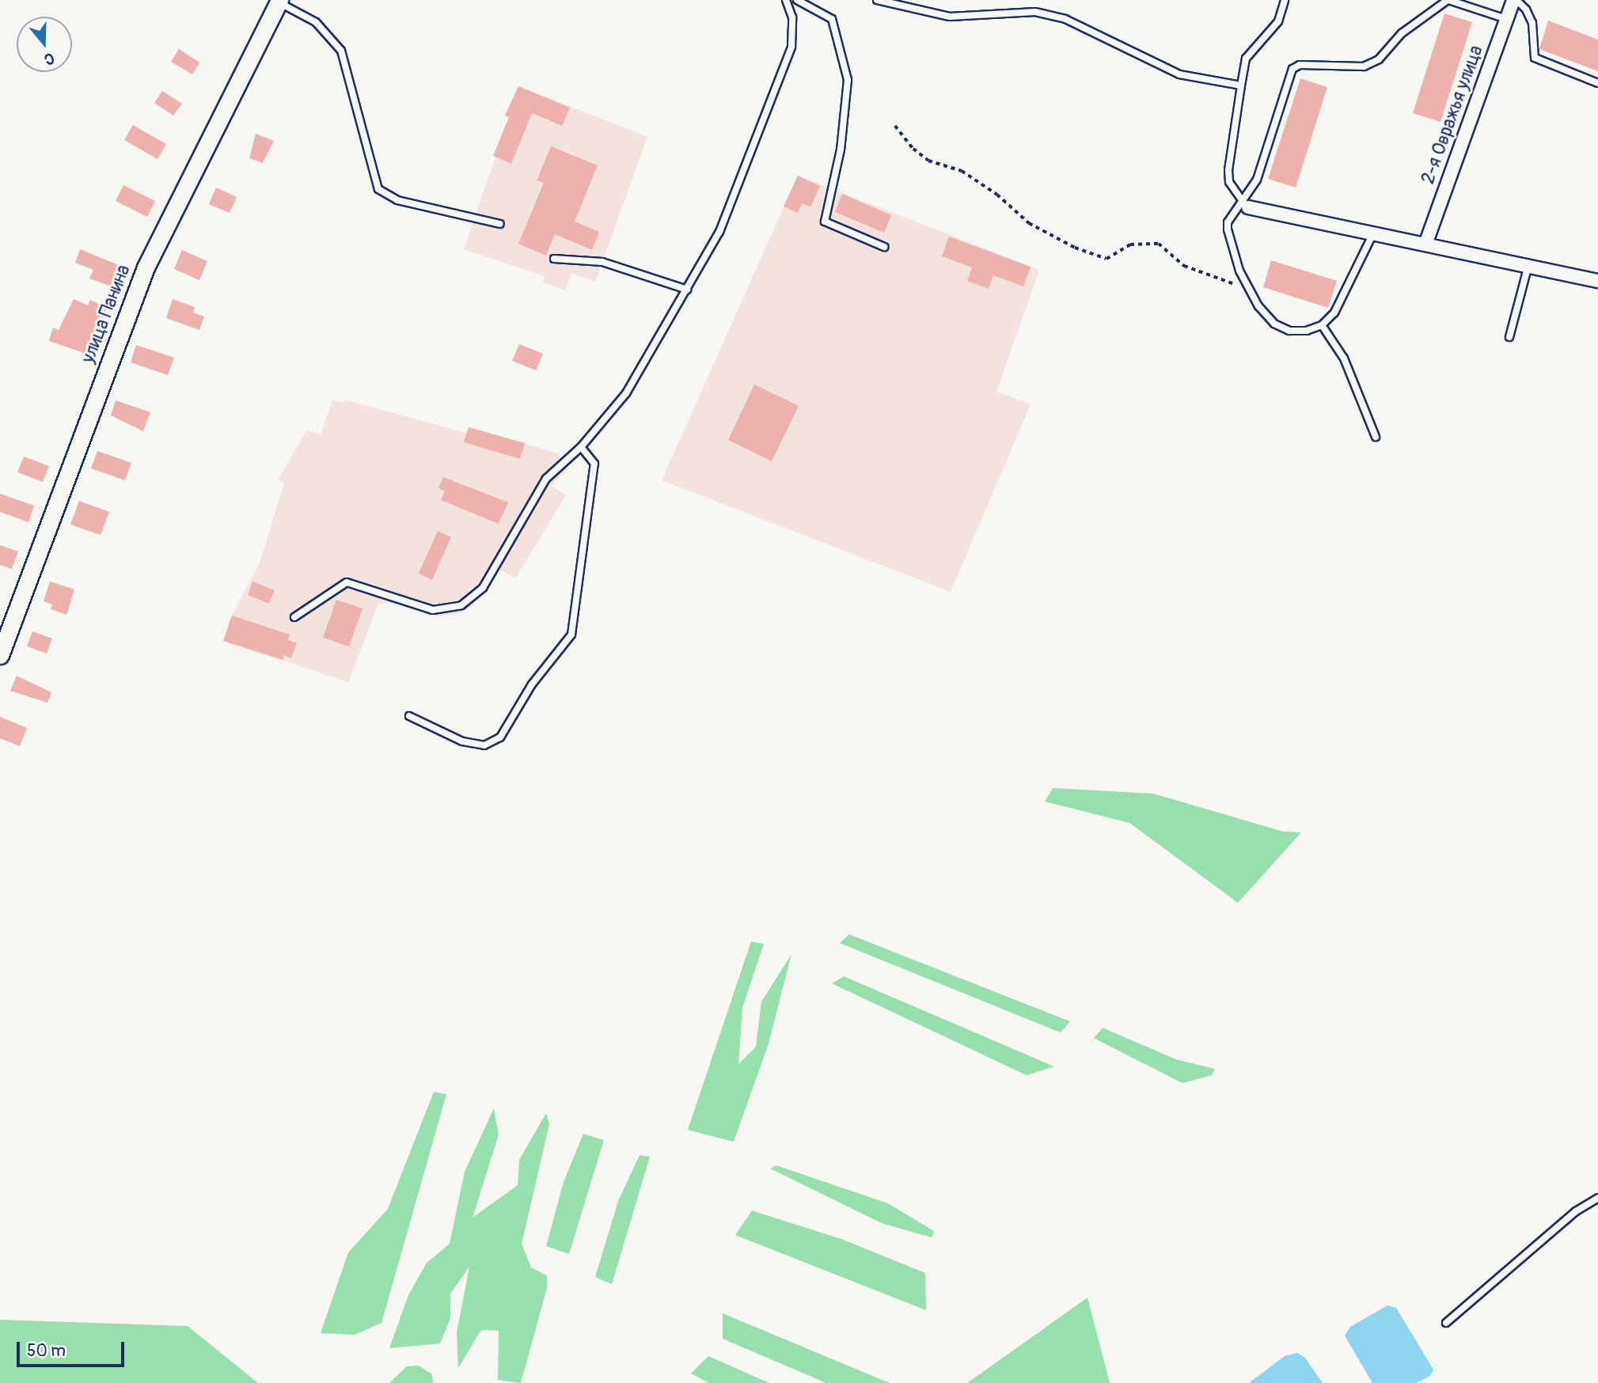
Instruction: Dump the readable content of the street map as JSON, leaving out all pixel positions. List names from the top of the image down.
{
  "streets": {
    "street": ["2-я Овражья улица", "улица Панина"]
  },
  "scale_bar": "50 m",
  "north": "bottom"
}
